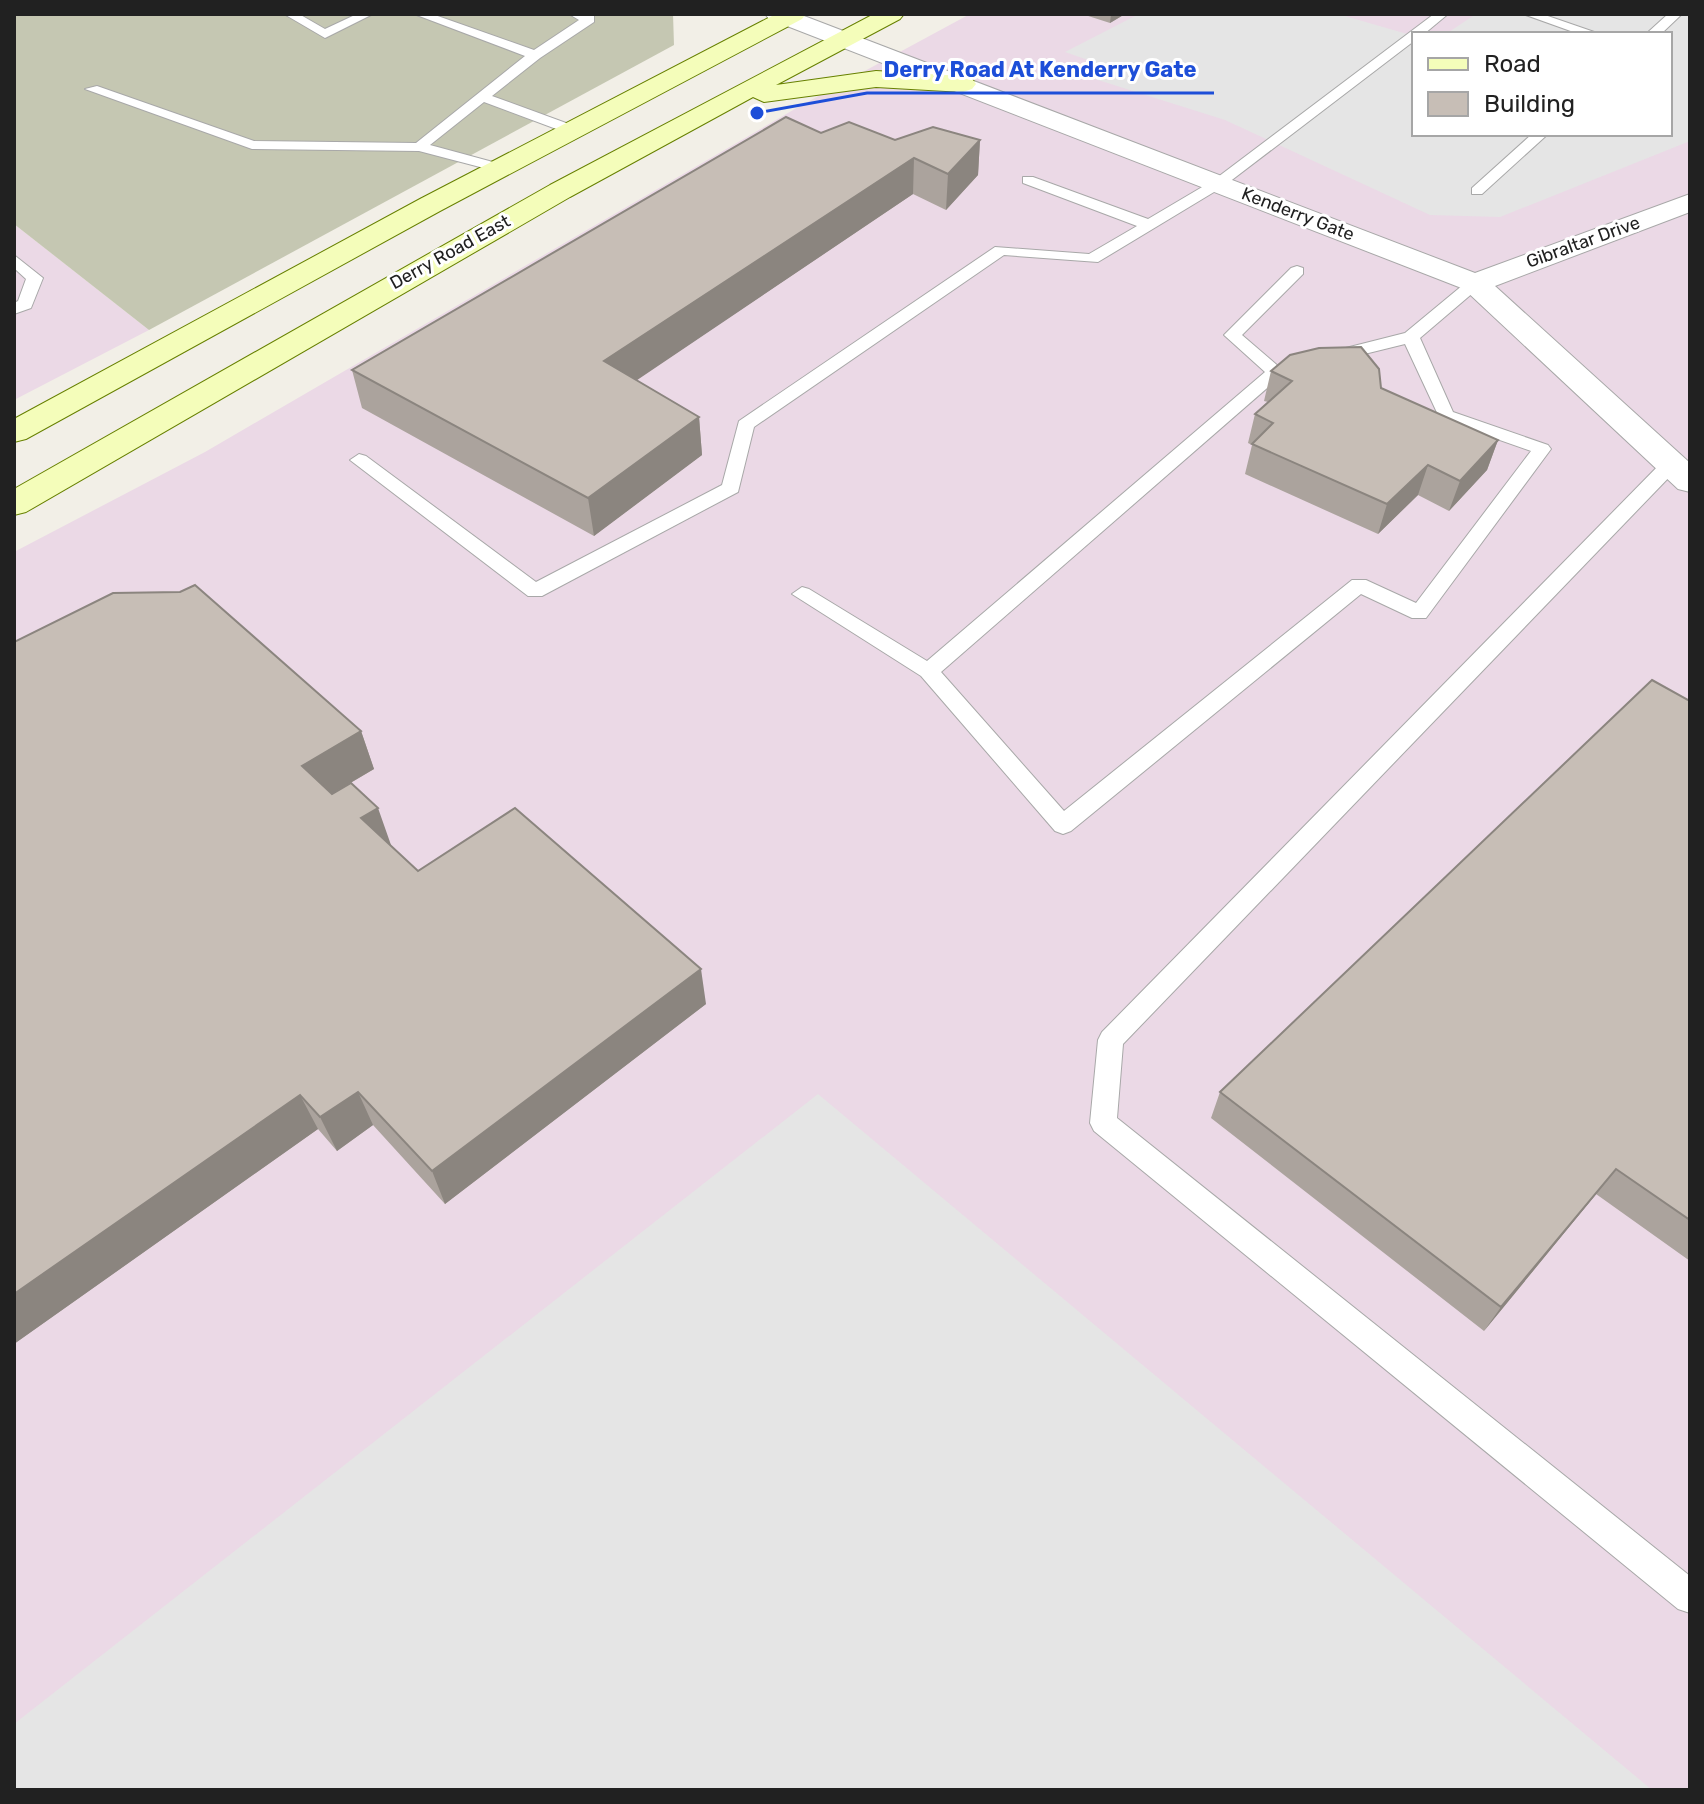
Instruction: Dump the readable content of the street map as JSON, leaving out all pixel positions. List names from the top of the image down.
{
  "streets": {
    "main road": ["Derry Road East"],
    "street": ["Kenderry Gate", "Gibraltar Drive"]
  },
  "crossings": [
    ["Kenderry Gate", "Gibraltar Drive"],
    ["Kenderry Gate", "Derry Road East"]
  ],
  "places": ["Derry Road At Kenderry Gate"],
  "legend": ["Road", "Building"]
}
